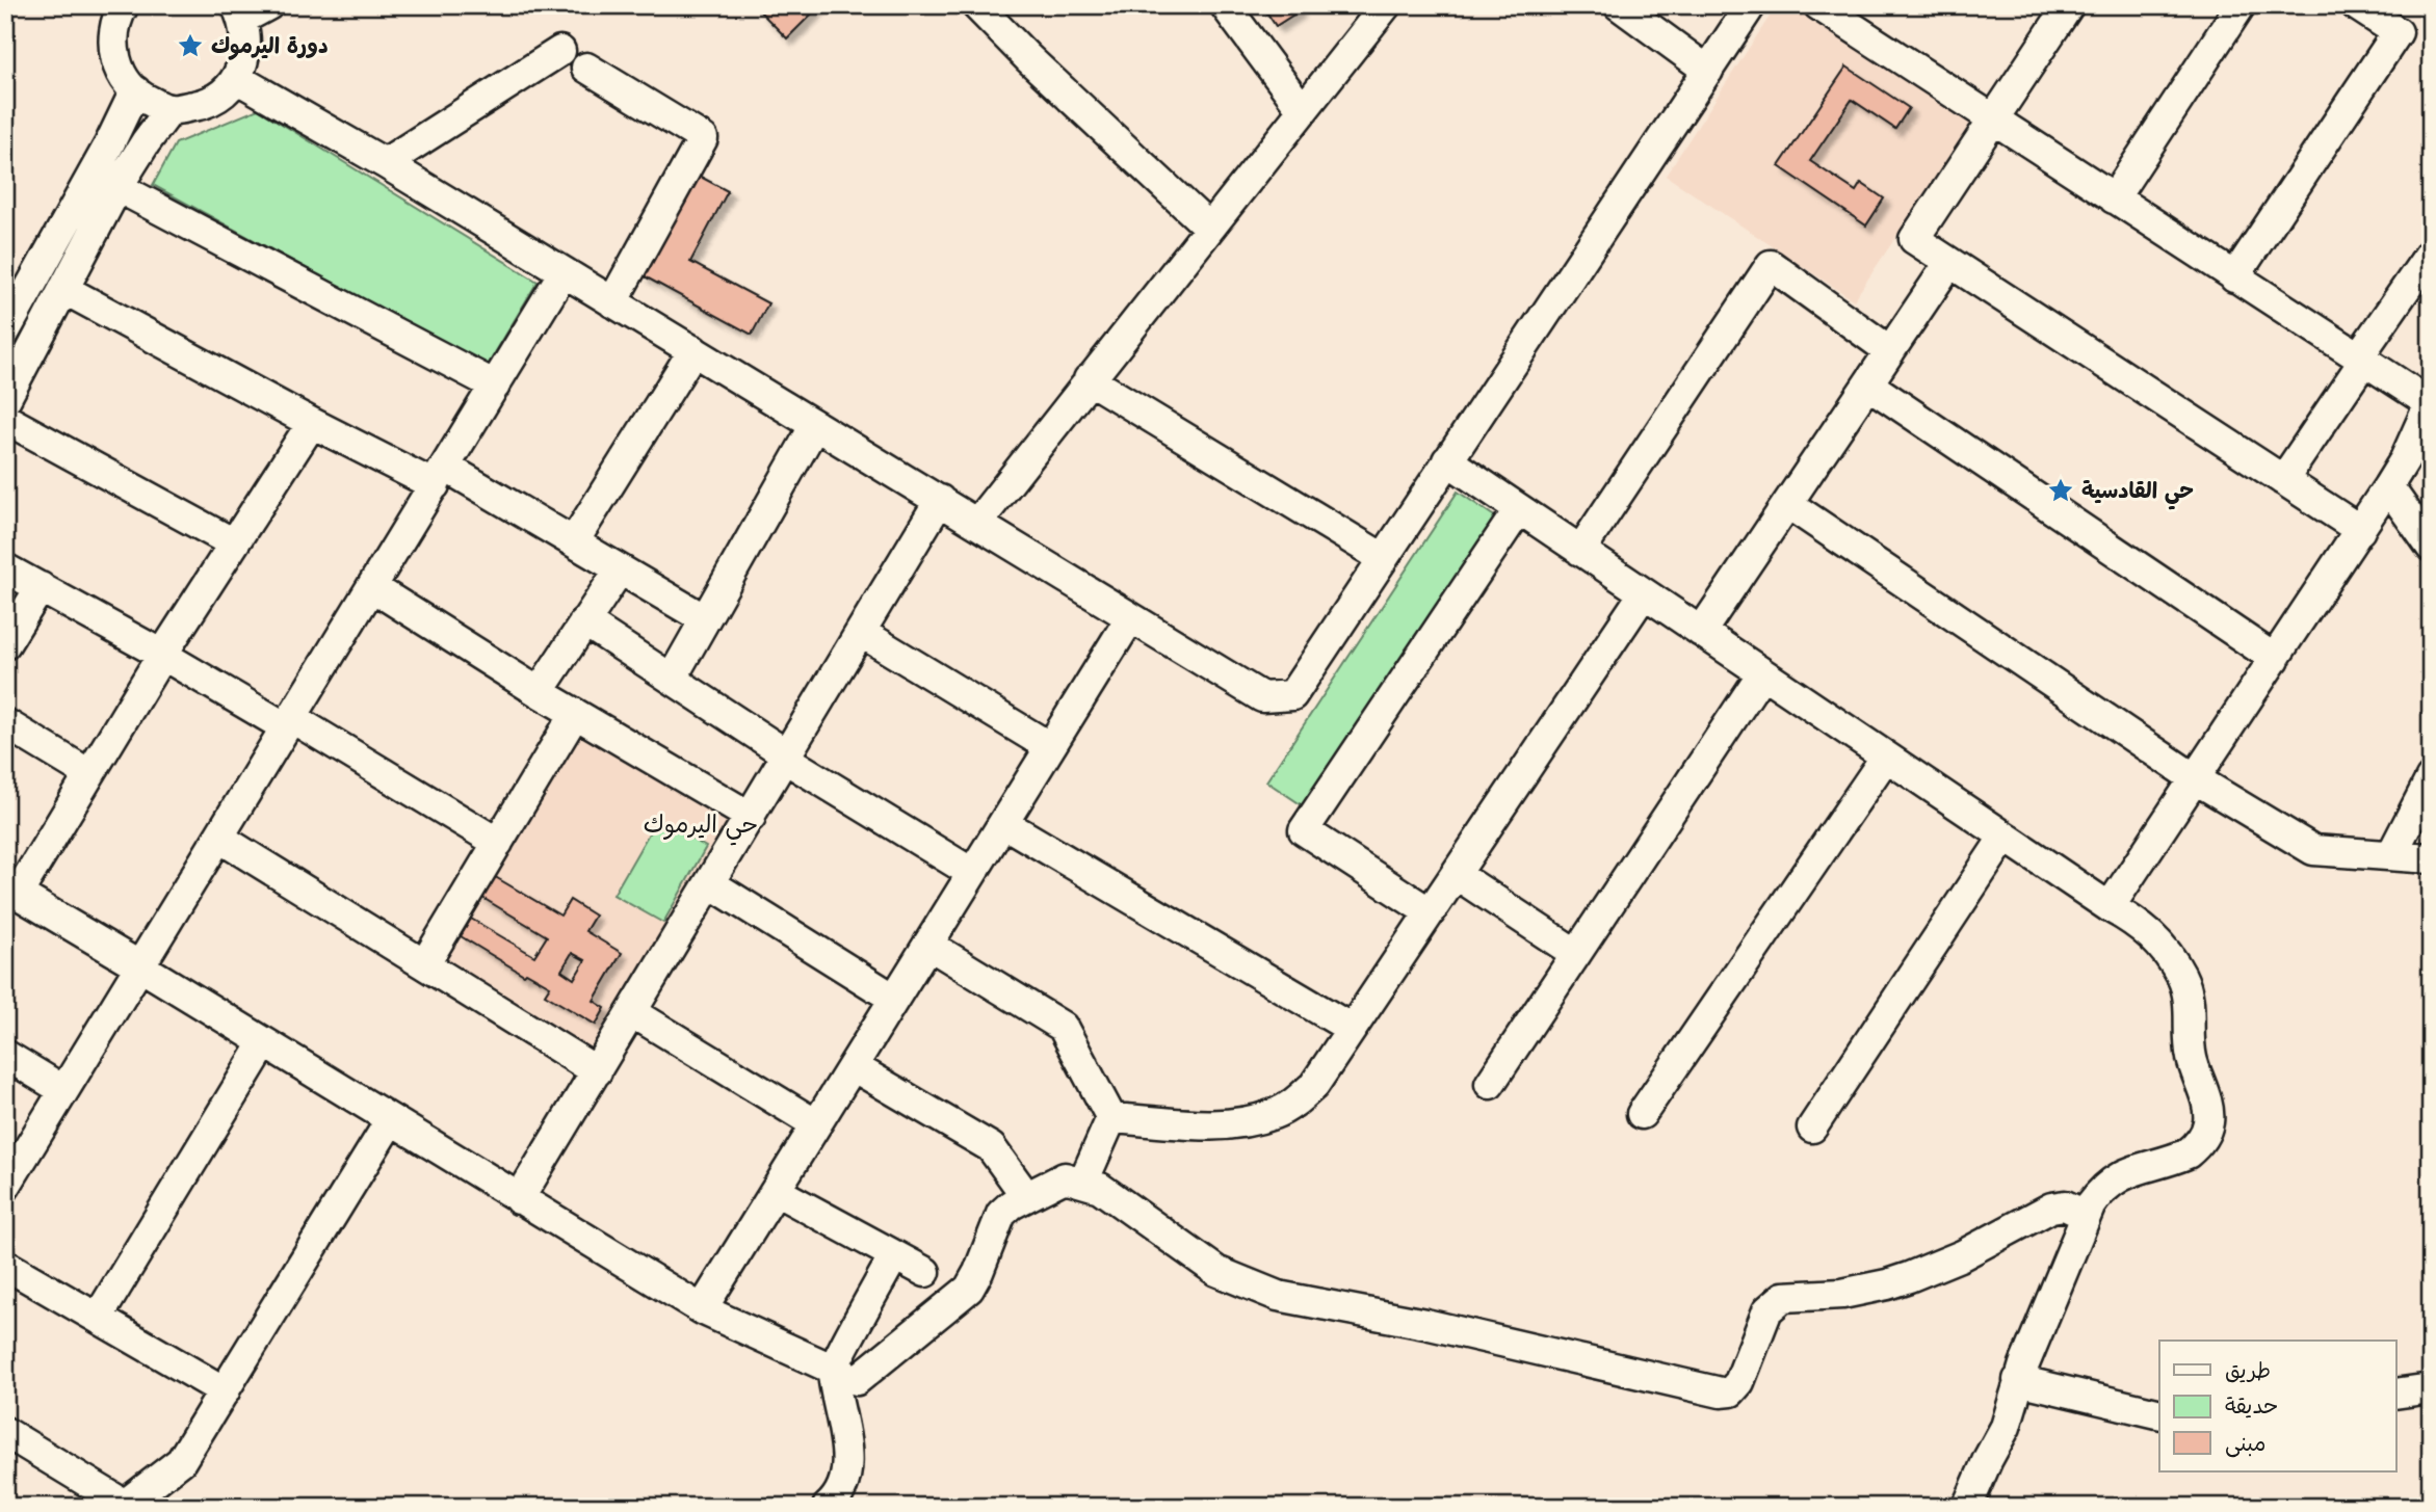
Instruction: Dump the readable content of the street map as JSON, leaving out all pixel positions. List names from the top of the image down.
{
  "districts": ["حي اليرموك"],
  "places": {
    "place": ["دورة اليرموك", "حي القادسية"]
  },
  "legend": ["طريق", "حديقة", "مبنى"]
}
